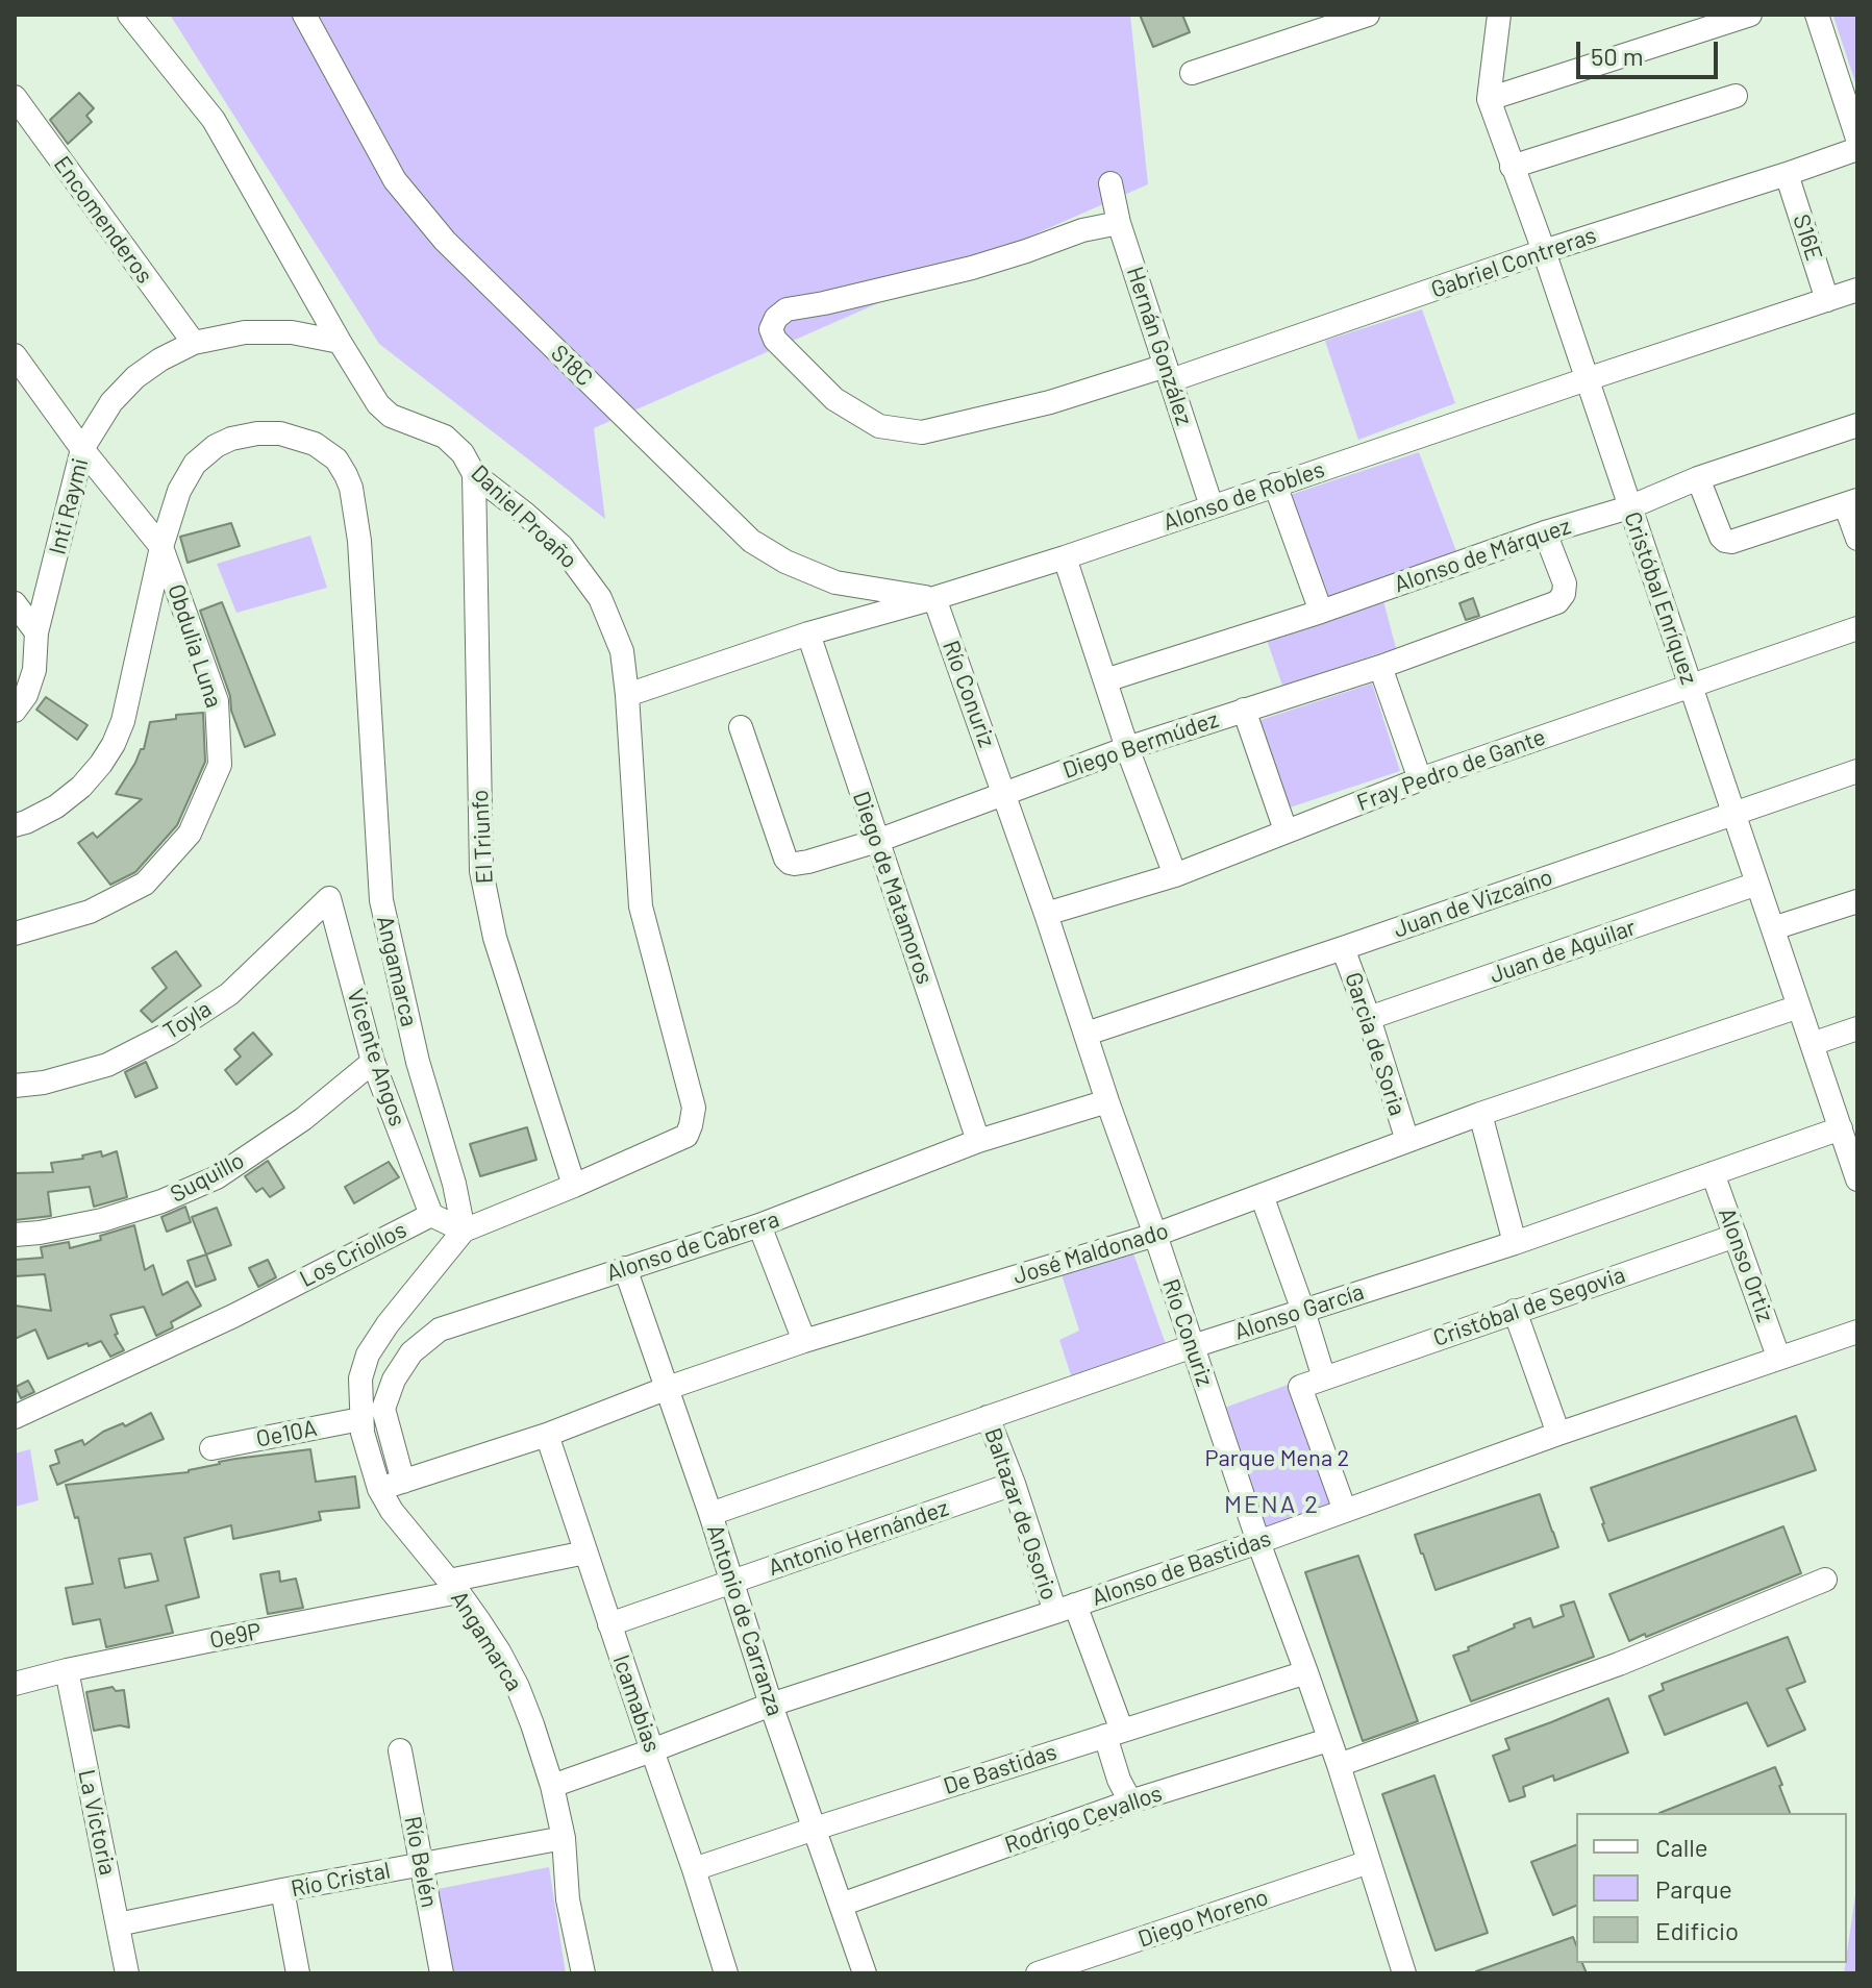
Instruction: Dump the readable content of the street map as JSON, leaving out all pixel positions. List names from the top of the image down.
{
  "streets": {
    "street": [
      "Encomenderos",
      "S16E",
      "Gabriel Contreras",
      "Hernán González",
      "S18C",
      "Alonso de Robles",
      "Inti Raymi",
      "Daniel Proaño",
      "Alonso de Márquez",
      "Cristóbal Enríquez",
      "Obdulia Luna",
      "Río Conuriz",
      "Diego Bermúdez",
      "Fray Pedro de Gante",
      "El Triunfo",
      "Diego de Matamoros",
      "Juan de Vizcaíno",
      "Juan de Aguilar",
      "Angamarca",
      "Toyla",
      "Garcia de Soria",
      "Vicente Angos",
      "Suquillo",
      "Alonso de Cabrera",
      "José Maldonado",
      "Los Criollos",
      "Alonso Ortiz",
      "Cristóbal de Segovia",
      "Alonso García",
      "Oe10A",
      "Baltazar de Osorio",
      "Antonio Hernández",
      "Alonso de Bastidas",
      "Antonio de Carranza",
      "Oe9P",
      "Icamabias",
      "De Bastidas",
      "Rodrigo Cevallos",
      "La Victoria",
      "Río Belén",
      "Río Cristal",
      "Diego Moreno"
    ]
  },
  "crossings": [
    ["Encomenderos", "Inti Raymi"],
    ["S16E", "Gabriel Contreras"],
    ["S16E", "Alonso de Robles"],
    ["Gabriel Contreras", "Hernán González"],
    ["Gabriel Contreras", "Cristóbal Enríquez"],
    ["Hernán González", "Alonso de Robles"],
    ["S18C", "Alonso de Robles"],
    ["S18C", "Río Conuriz"],
    ["Alonso de Robles", "Daniel Proaño"],
    ["Alonso de Robles", "Cristóbal Enríquez"],
    ["Alonso de Robles", "Río Conuriz"],
    ["Alonso de Robles", "Diego de Matamoros"],
    ["Inti Raymi", "Daniel Proaño"],
    ["Inti Raymi", "Obdulia Luna"],
    ["Daniel Proaño", "El Triunfo"],
    ["Alonso de Márquez", "Cristóbal Enríquez"],
    ["Alonso de Márquez", "Diego Bermúdez"],
    ["Cristóbal Enríquez", "Fray Pedro de Gante"],
    ["Cristóbal Enríquez", "Juan de Vizcaíno"],
    ["Cristóbal Enríquez", "Juan de Aguilar"],
    ["Cristóbal Enríquez", "José Maldonado"],
    ["Cristóbal Enríquez", "Alonso García"],
    ["Obdulia Luna", "Angamarca"],
    ["Río Conuriz", "Diego Bermúdez"],
    ["Río Conuriz", "Fray Pedro de Gante"],
    ["Río Conuriz", "Juan de Vizcaíno"],
    ["Río Conuriz", "Alonso de Cabrera"],
    ["Río Conuriz", "José Maldonado"],
    ["Río Conuriz", "Alonso García"],
    ["Río Conuriz", "Alonso de Bastidas"],
    ["Río Conuriz", "De Bastidas"],
    ["Río Conuriz", "Rodrigo Cevallos"],
    ["Río Conuriz", "Diego Moreno"],
    ["Diego Bermúdez", "Diego de Matamoros"],
    ["Diego de Matamoros", "Alonso de Cabrera"],
    ["Juan de Vizcaíno", "Garcia de Soria"],
    ["Juan de Aguilar", "Garcia de Soria"],
    ["Angamarca", "José Maldonado"],
    ["Angamarca", "Los Criollos"],
    ["Angamarca", "Oe10A"],
    ["Angamarca", "Alonso de Bastidas"],
    ["Angamarca", "Oe9P"],
    ["Angamarca", "Río Cristal"],
    ["Toyla", "Vicente Angos"],
    ["Garcia de Soria", "José Maldonado"],
    ["Vicente Angos", "Suquillo"],
    ["Vicente Angos", "Los Criollos"],
    ["Alonso de Cabrera", "José Maldonado"],
    ["Alonso de Cabrera", "Antonio de Carranza"],
    ["José Maldonado", "Antonio de Carranza"],
    ["José Maldonado", "Icamabias"],
    ["Alonso Ortiz", "Cristóbal de Segovia"],
    ["Alonso Ortiz", "Alonso García"],
    ["Alonso Ortiz", "Alonso de Bastidas"],
    ["Alonso García", "Baltazar de Osorio"],
    ["Alonso García", "Antonio de Carranza"],
    ["Baltazar de Osorio", "Antonio Hernández"],
    ["Baltazar de Osorio", "Alonso de Bastidas"],
    ["Baltazar de Osorio", "De Bastidas"],
    ["Antonio Hernández", "Antonio de Carranza"],
    ["Antonio Hernández", "Icamabias"],
    ["Alonso de Bastidas", "Antonio de Carranza"],
    ["Alonso de Bastidas", "Icamabias"],
    ["Antonio de Carranza", "De Bastidas"],
    ["Antonio de Carranza", "Rodrigo Cevallos"],
    ["Oe9P", "Icamabias"],
    ["Oe9P", "La Victoria"],
    ["Icamabias", "De Bastidas"],
    ["La Victoria", "Río Cristal"],
    ["Río Belén", "Río Cristal"]
  ],
  "districts": ["MENA 2"],
  "parks": ["Parque Mena 2"],
  "legend": ["Calle", "Parque", "Edificio"],
  "scale_bar": "50 m"
}
